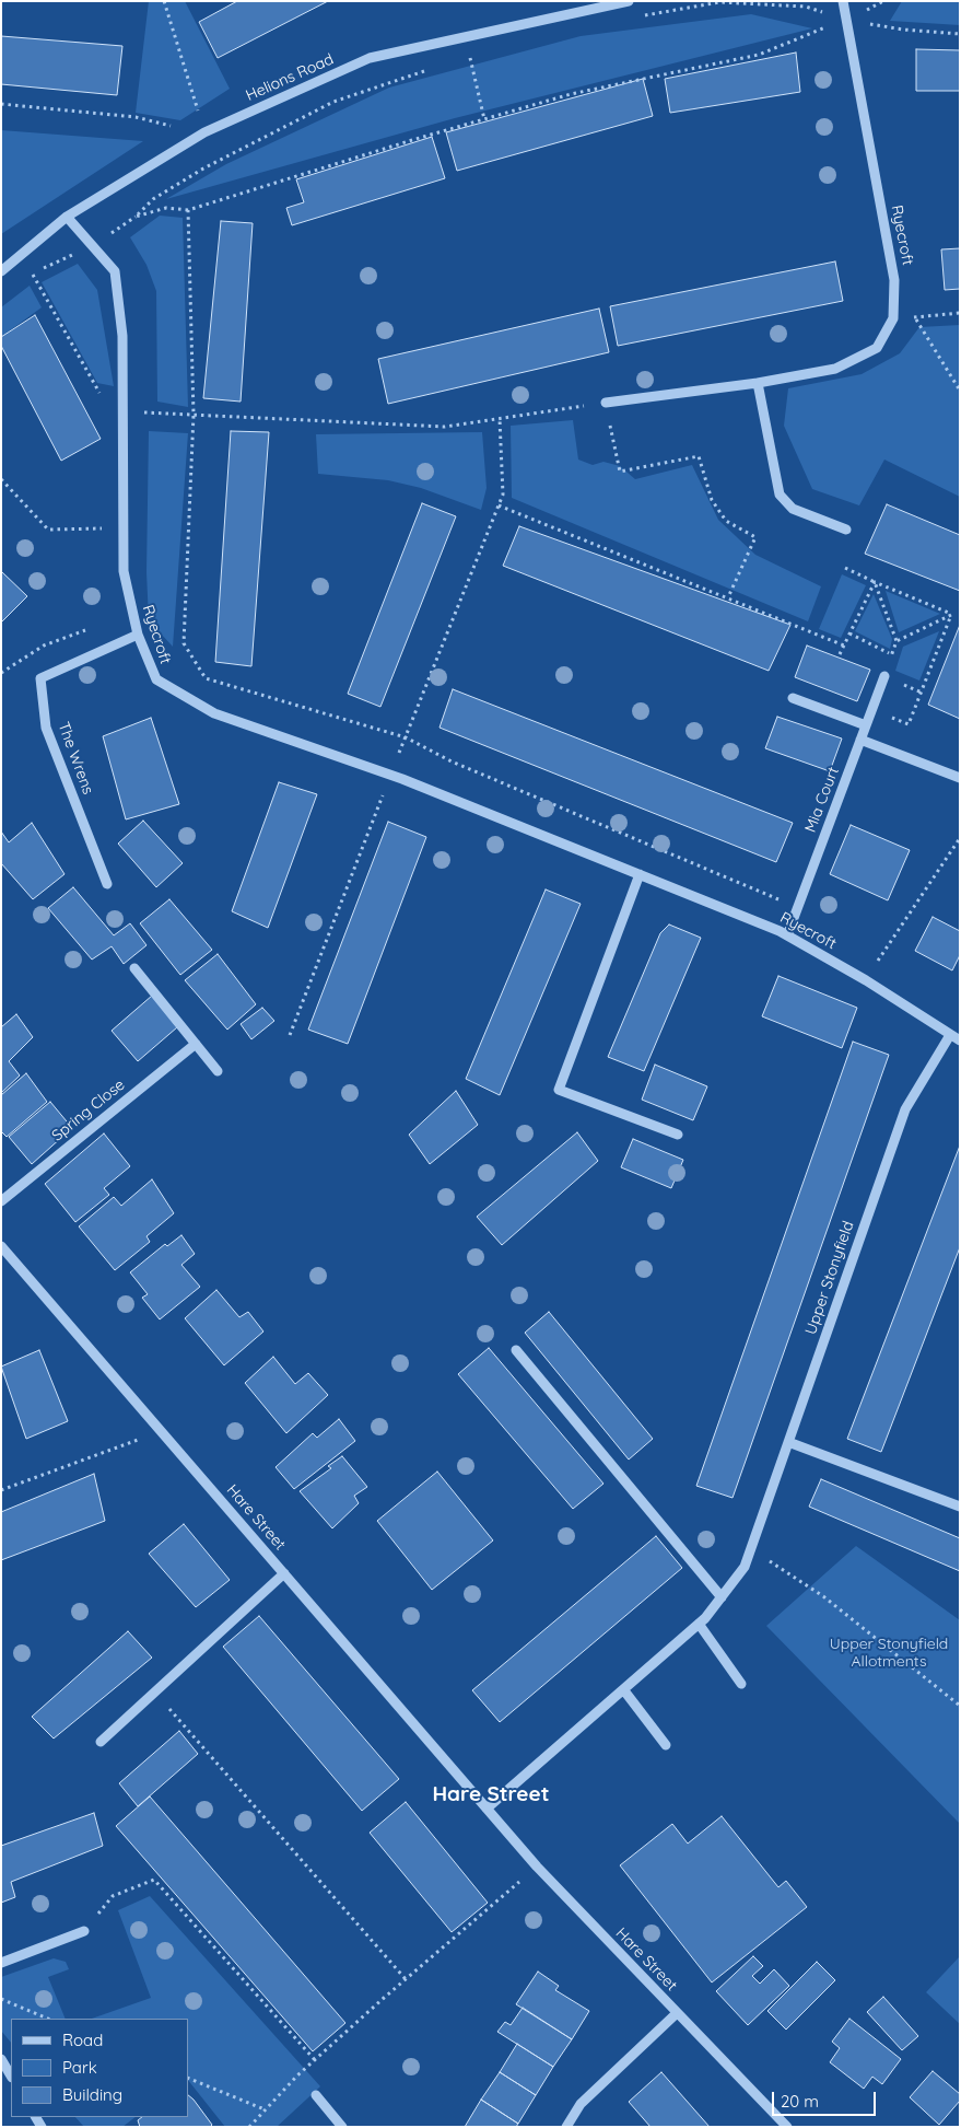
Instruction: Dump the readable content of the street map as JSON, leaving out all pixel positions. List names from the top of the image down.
{
  "streets": {
    "street": [
      "Helions Road",
      "Ryecroft",
      "The Wrens",
      "Mia Court",
      "Spring Close",
      "Upper Stonyfield",
      "Hare Street"
    ]
  },
  "crossings": [
    ["Helions Road", "Ryecroft"],
    ["Ryecroft", "The Wrens"],
    ["Ryecroft", "Mia Court"],
    ["Ryecroft", "Upper Stonyfield"]
  ],
  "districts": ["Hare Street"],
  "parks": ["Upper Stonyfield Allotments"],
  "legend": ["Road", "Park", "Building"],
  "scale_bar": "20 m"
}
